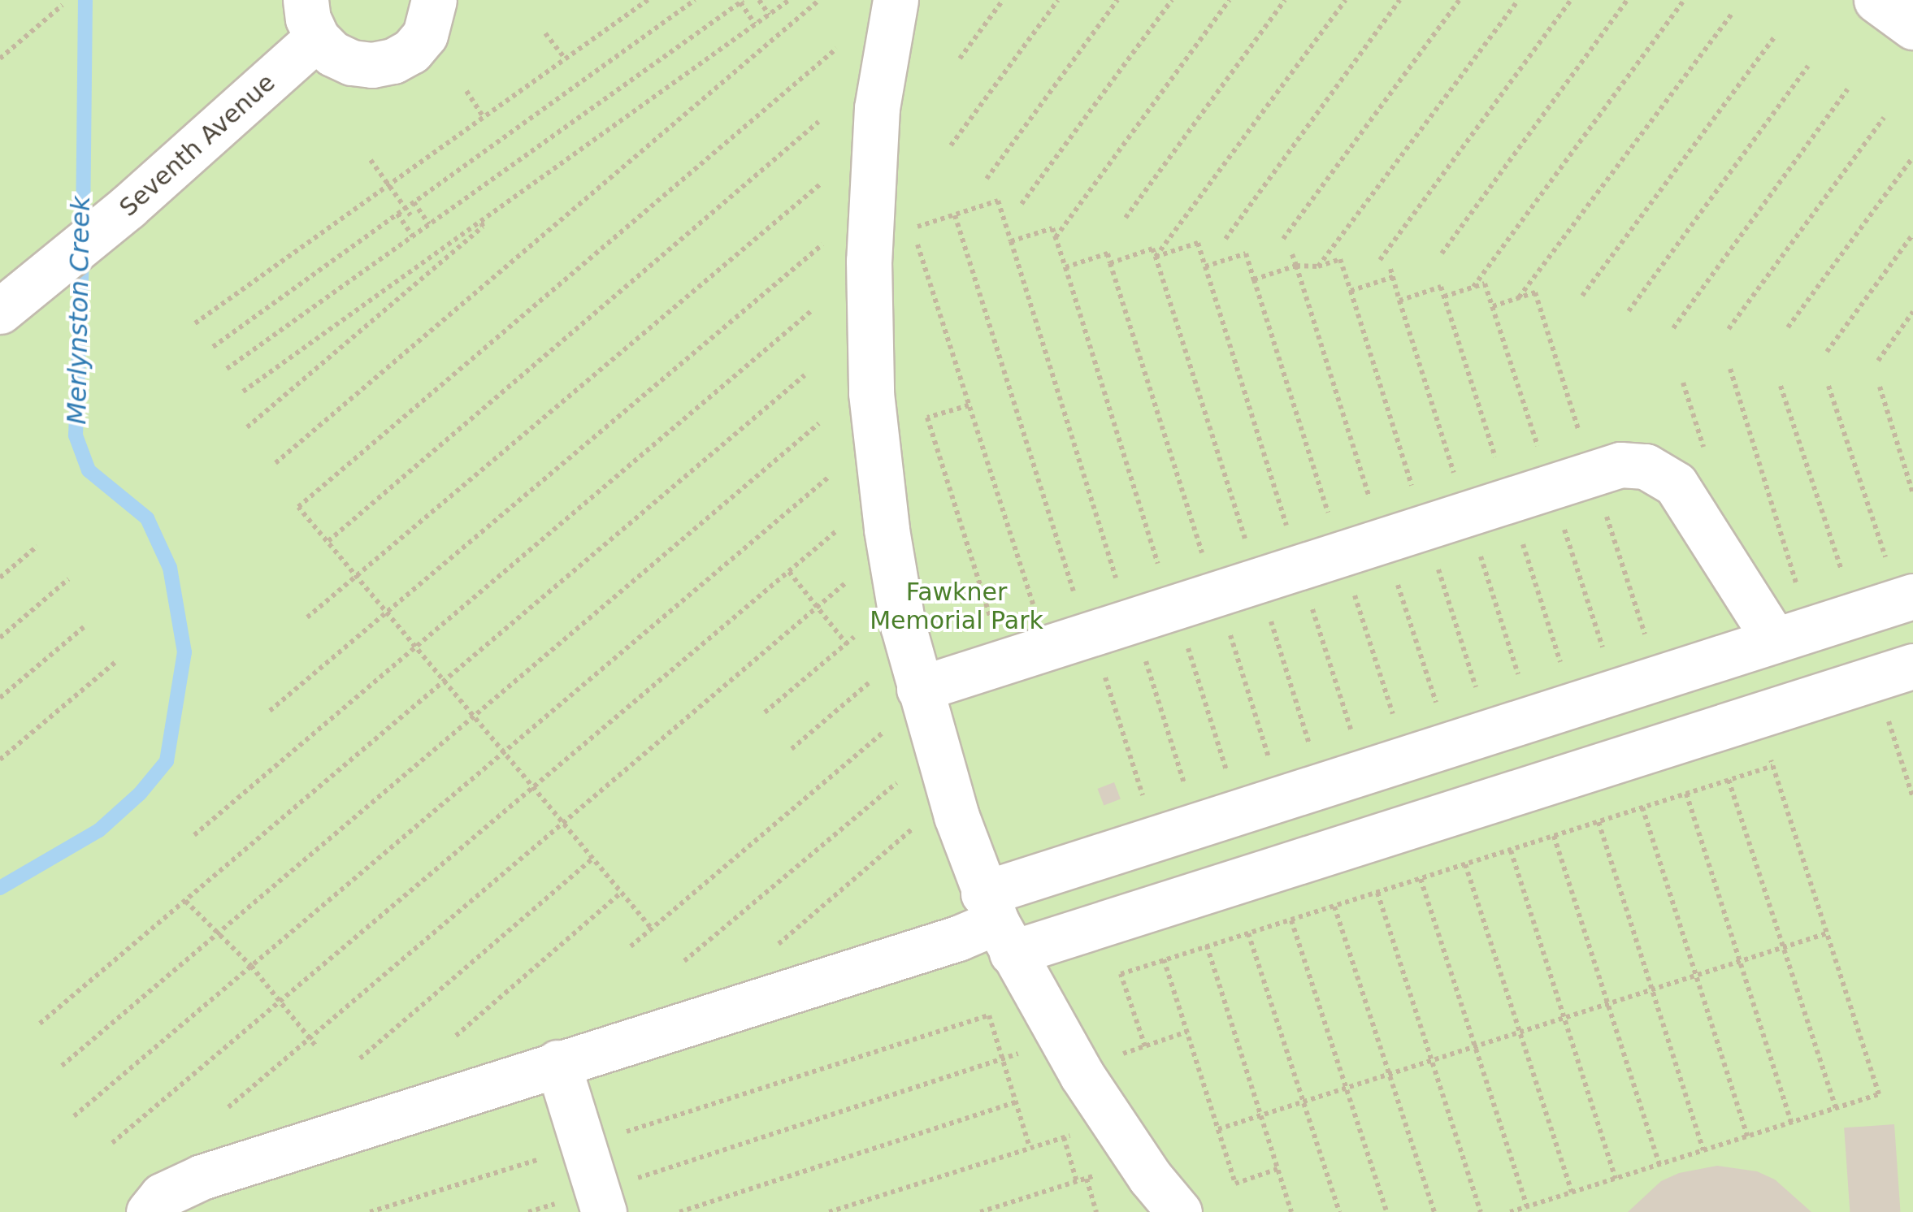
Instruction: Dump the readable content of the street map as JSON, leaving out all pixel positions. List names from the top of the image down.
{
  "streets": {
    "lane": ["Seventh Avenue"]
  },
  "water": ["Merlynston Creek"],
  "parks": ["Fawkner Memorial Park"]
}
